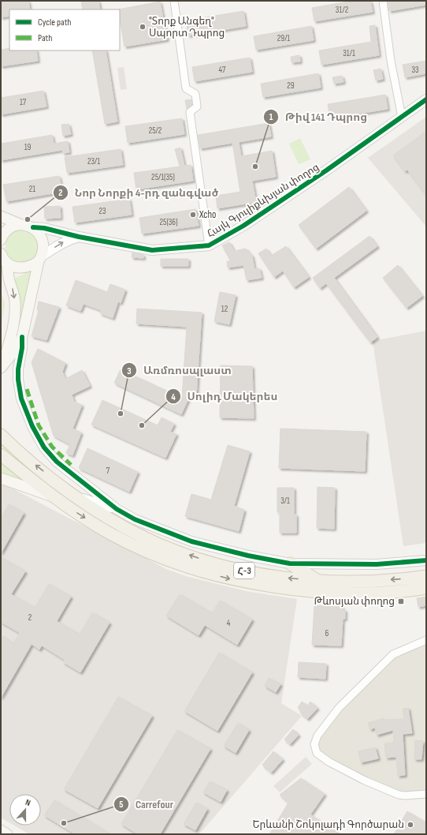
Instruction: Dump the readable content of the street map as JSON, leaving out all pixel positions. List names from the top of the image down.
{
  "streets": {
    "main road": ["Հ-3"],
    "street": ["Հայկ Գյուլիքևխյան փողոց"]
  },
  "places": {
    "other": [
      "\"Տորք Անգեղ\" Սպորտ Դպրոց",
      "Թիվ 141 Դպրոց",
      "Xcho",
      "Նոր Նորքի 4-րդ զանգված",
      "Առմռոսպլաստ",
      "Սոլիդ Մակերես",
      "Carrefour",
      "Երևանի Շոկոլադի Գործարան"
    ],
    "transit": ["Թևոսյան փողոց"]
  },
  "house_numbers": [
    "31/2",
    "29/1",
    "31/1",
    "47",
    "33",
    "29",
    "17",
    "25/2",
    "19",
    "23/1",
    "25/1(35)",
    "21",
    "23",
    "25(36)",
    "12",
    "7",
    "3/1",
    "2",
    "4",
    "6"
  ],
  "legend": ["Cycle path", "Path"],
  "north": "top"
}
